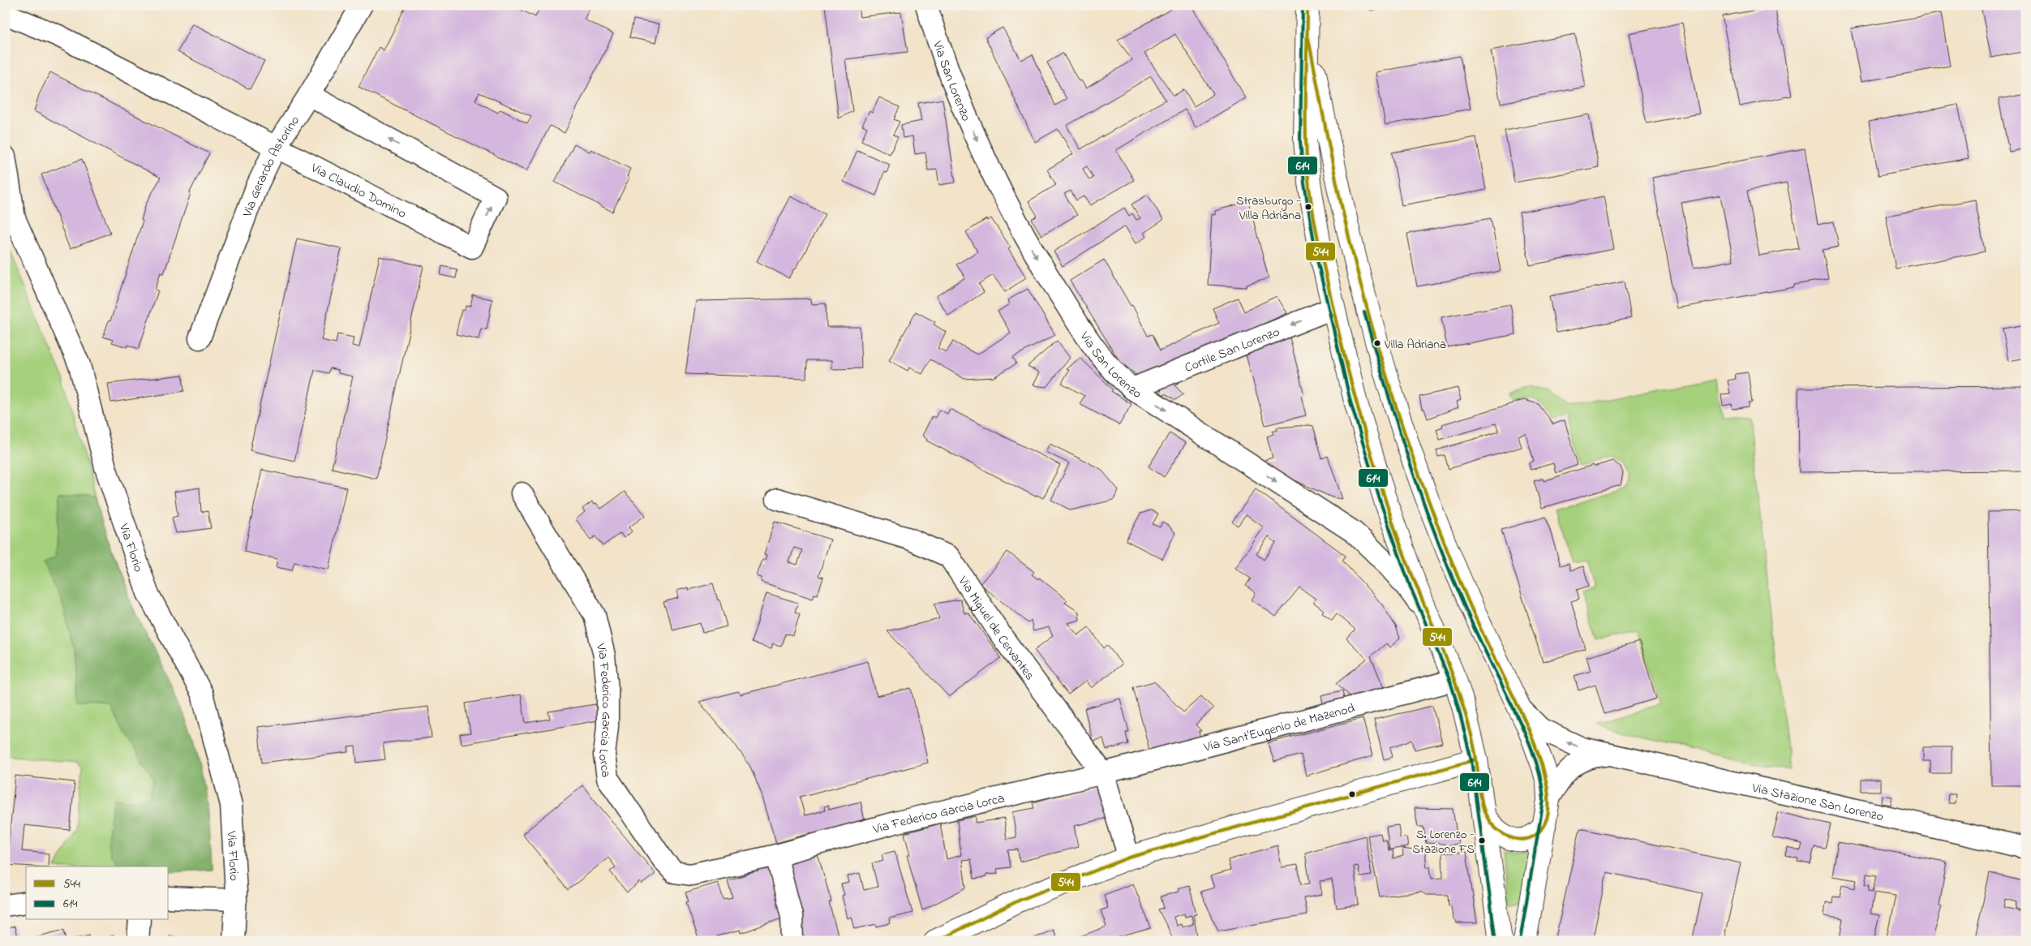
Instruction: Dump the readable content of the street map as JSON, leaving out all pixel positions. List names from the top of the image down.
{
  "streets": {
    "street": [
      "Via San Lorenzo",
      "Via Gerardo Astorino",
      "Via Claudio Domino",
      "Cortile San Lorenzo",
      "Via Florio",
      "Via Miguel de Cervantes",
      "Via Federico Garcia Lorca",
      "Via Sant'Eugenio de Mazenod",
      "Via Stazione San Lorenzo"
    ]
  },
  "crossings": [
    ["Via San Lorenzo", "Cortile San Lorenzo"],
    ["Via Gerardo Astorino", "Via Claudio Domino"],
    ["Via Miguel de Cervantes", "Via Federico Garcia Lorca"],
    ["Via Miguel de Cervantes", "Via Sant'Eugenio de Mazenod"],
    ["Via Federico Garcia Lorca", "Via Sant'Eugenio de Mazenod"]
  ],
  "one_way": ["Cortile San Lorenzo"],
  "places": ["Strasburgo - Villa Adriana", "Villa Adriana", "S. Lorenzo - Stazione FS"],
  "lines": ["transit line 544", "transit line 614"],
  "legend": ["544", "614"]
}
